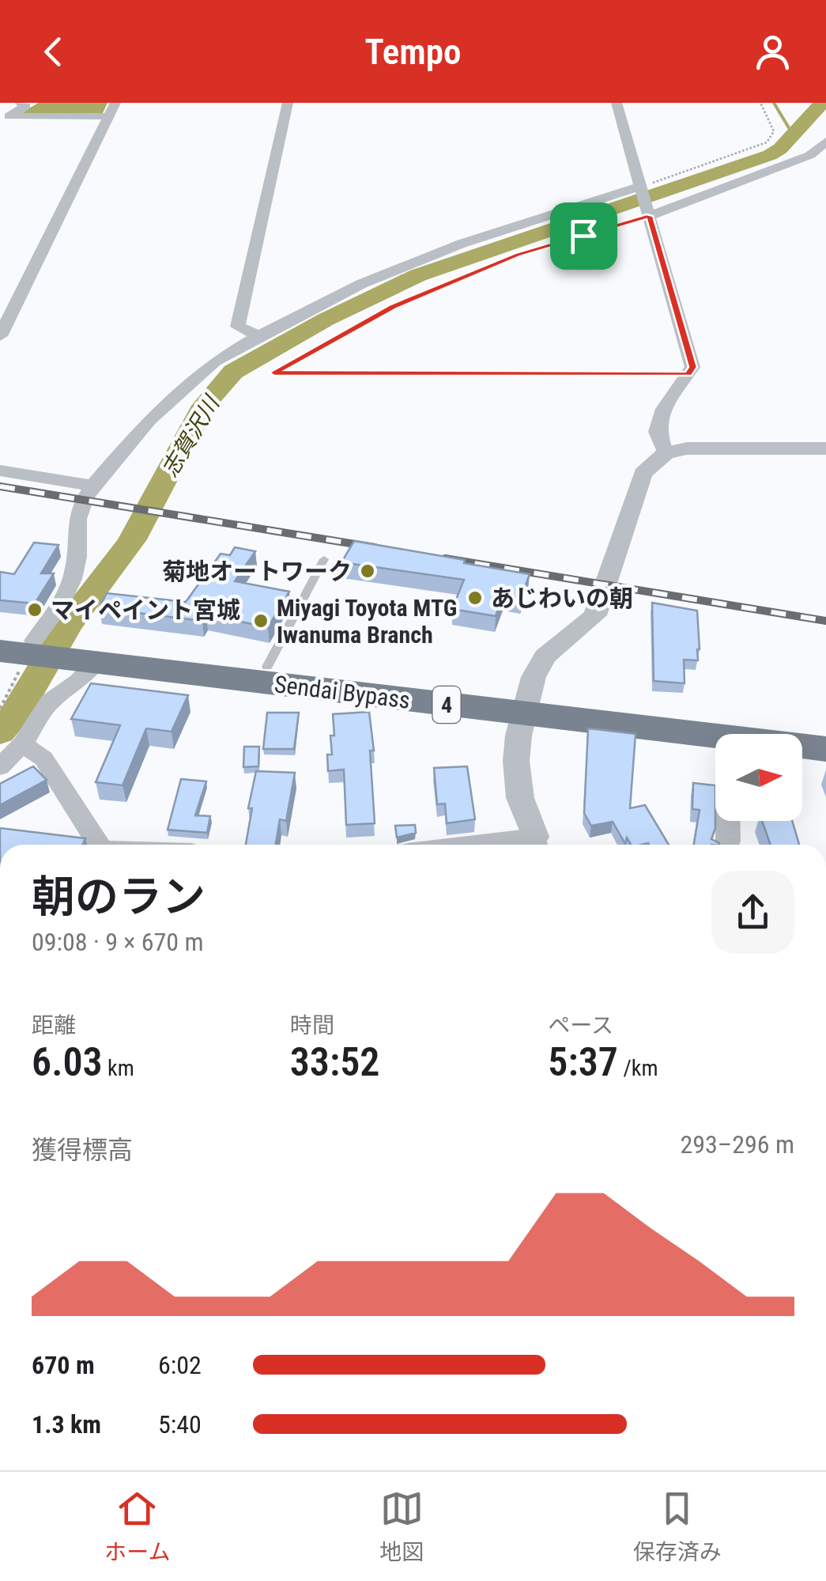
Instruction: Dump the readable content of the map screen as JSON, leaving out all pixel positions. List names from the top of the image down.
{
  "streets": {
    "highway": ["Sendai Bypass", "4"]
  },
  "water": ["志賀沢川"],
  "places": [
    "菊地オートワーク",
    "あじわいの朝",
    "マイペイント宮城",
    "Miyagi Toyota MTG Iwanuma Branch"
  ],
  "north": "right",
  "page": {
    "header": "Tempo",
    "heading": ["朝のラン", "09:08 · 9 × 670 m"],
    "stats": [
      ["距離", "6.03 km"],
      ["時間", "33:52"],
      ["ペース", "5:37 /km"]
    ],
    "chart": ["獲得標高", "293–296 m"],
    "list": [
      {
        "name": "670 m",
        "note": "6:02"
      },
      {
        "name": "1.3 km",
        "note": "5:40"
      }
    ],
    "tabs": ["ホーム", "地図", "保存済み"]
  }
}
